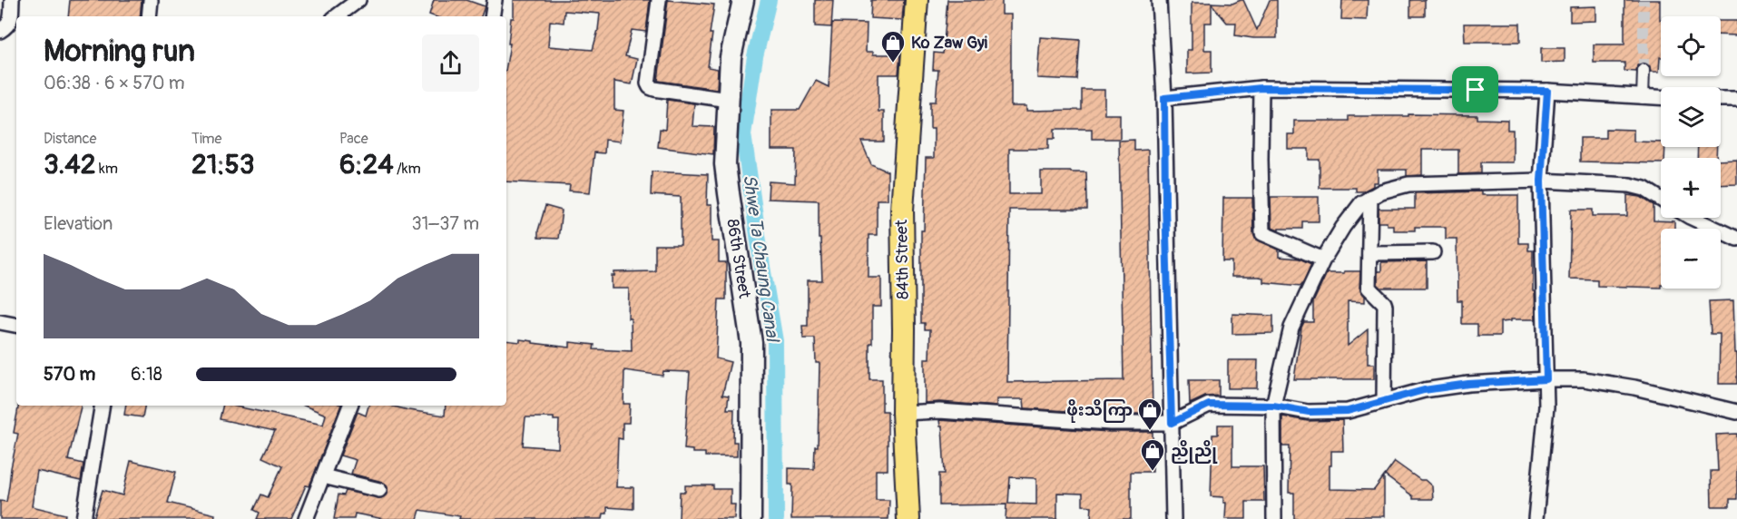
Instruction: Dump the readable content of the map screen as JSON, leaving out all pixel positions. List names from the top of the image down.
{
  "streets": {
    "main road": ["86th Street", "84th Street"]
  },
  "water": ["Shwe Ta Chaung Canal"],
  "places": {
    "shop": ["Ko Zaw Gyi", "ဖိုးသိကြာ", "ညိုညို"]
  },
  "page": {
    "map_buttons": ["+", "−"],
    "heading": ["Morning run", "06:38 · 6 × 570 m"],
    "stats": [
      ["Distance", "3.42 km"],
      ["Time", "21:53"],
      ["Pace", "6:24 /km"]
    ],
    "chart": ["Elevation", "31–37 m"],
    "list": [
      {
        "name": "570 m",
        "note": "6:18"
      }
    ]
  }
}
